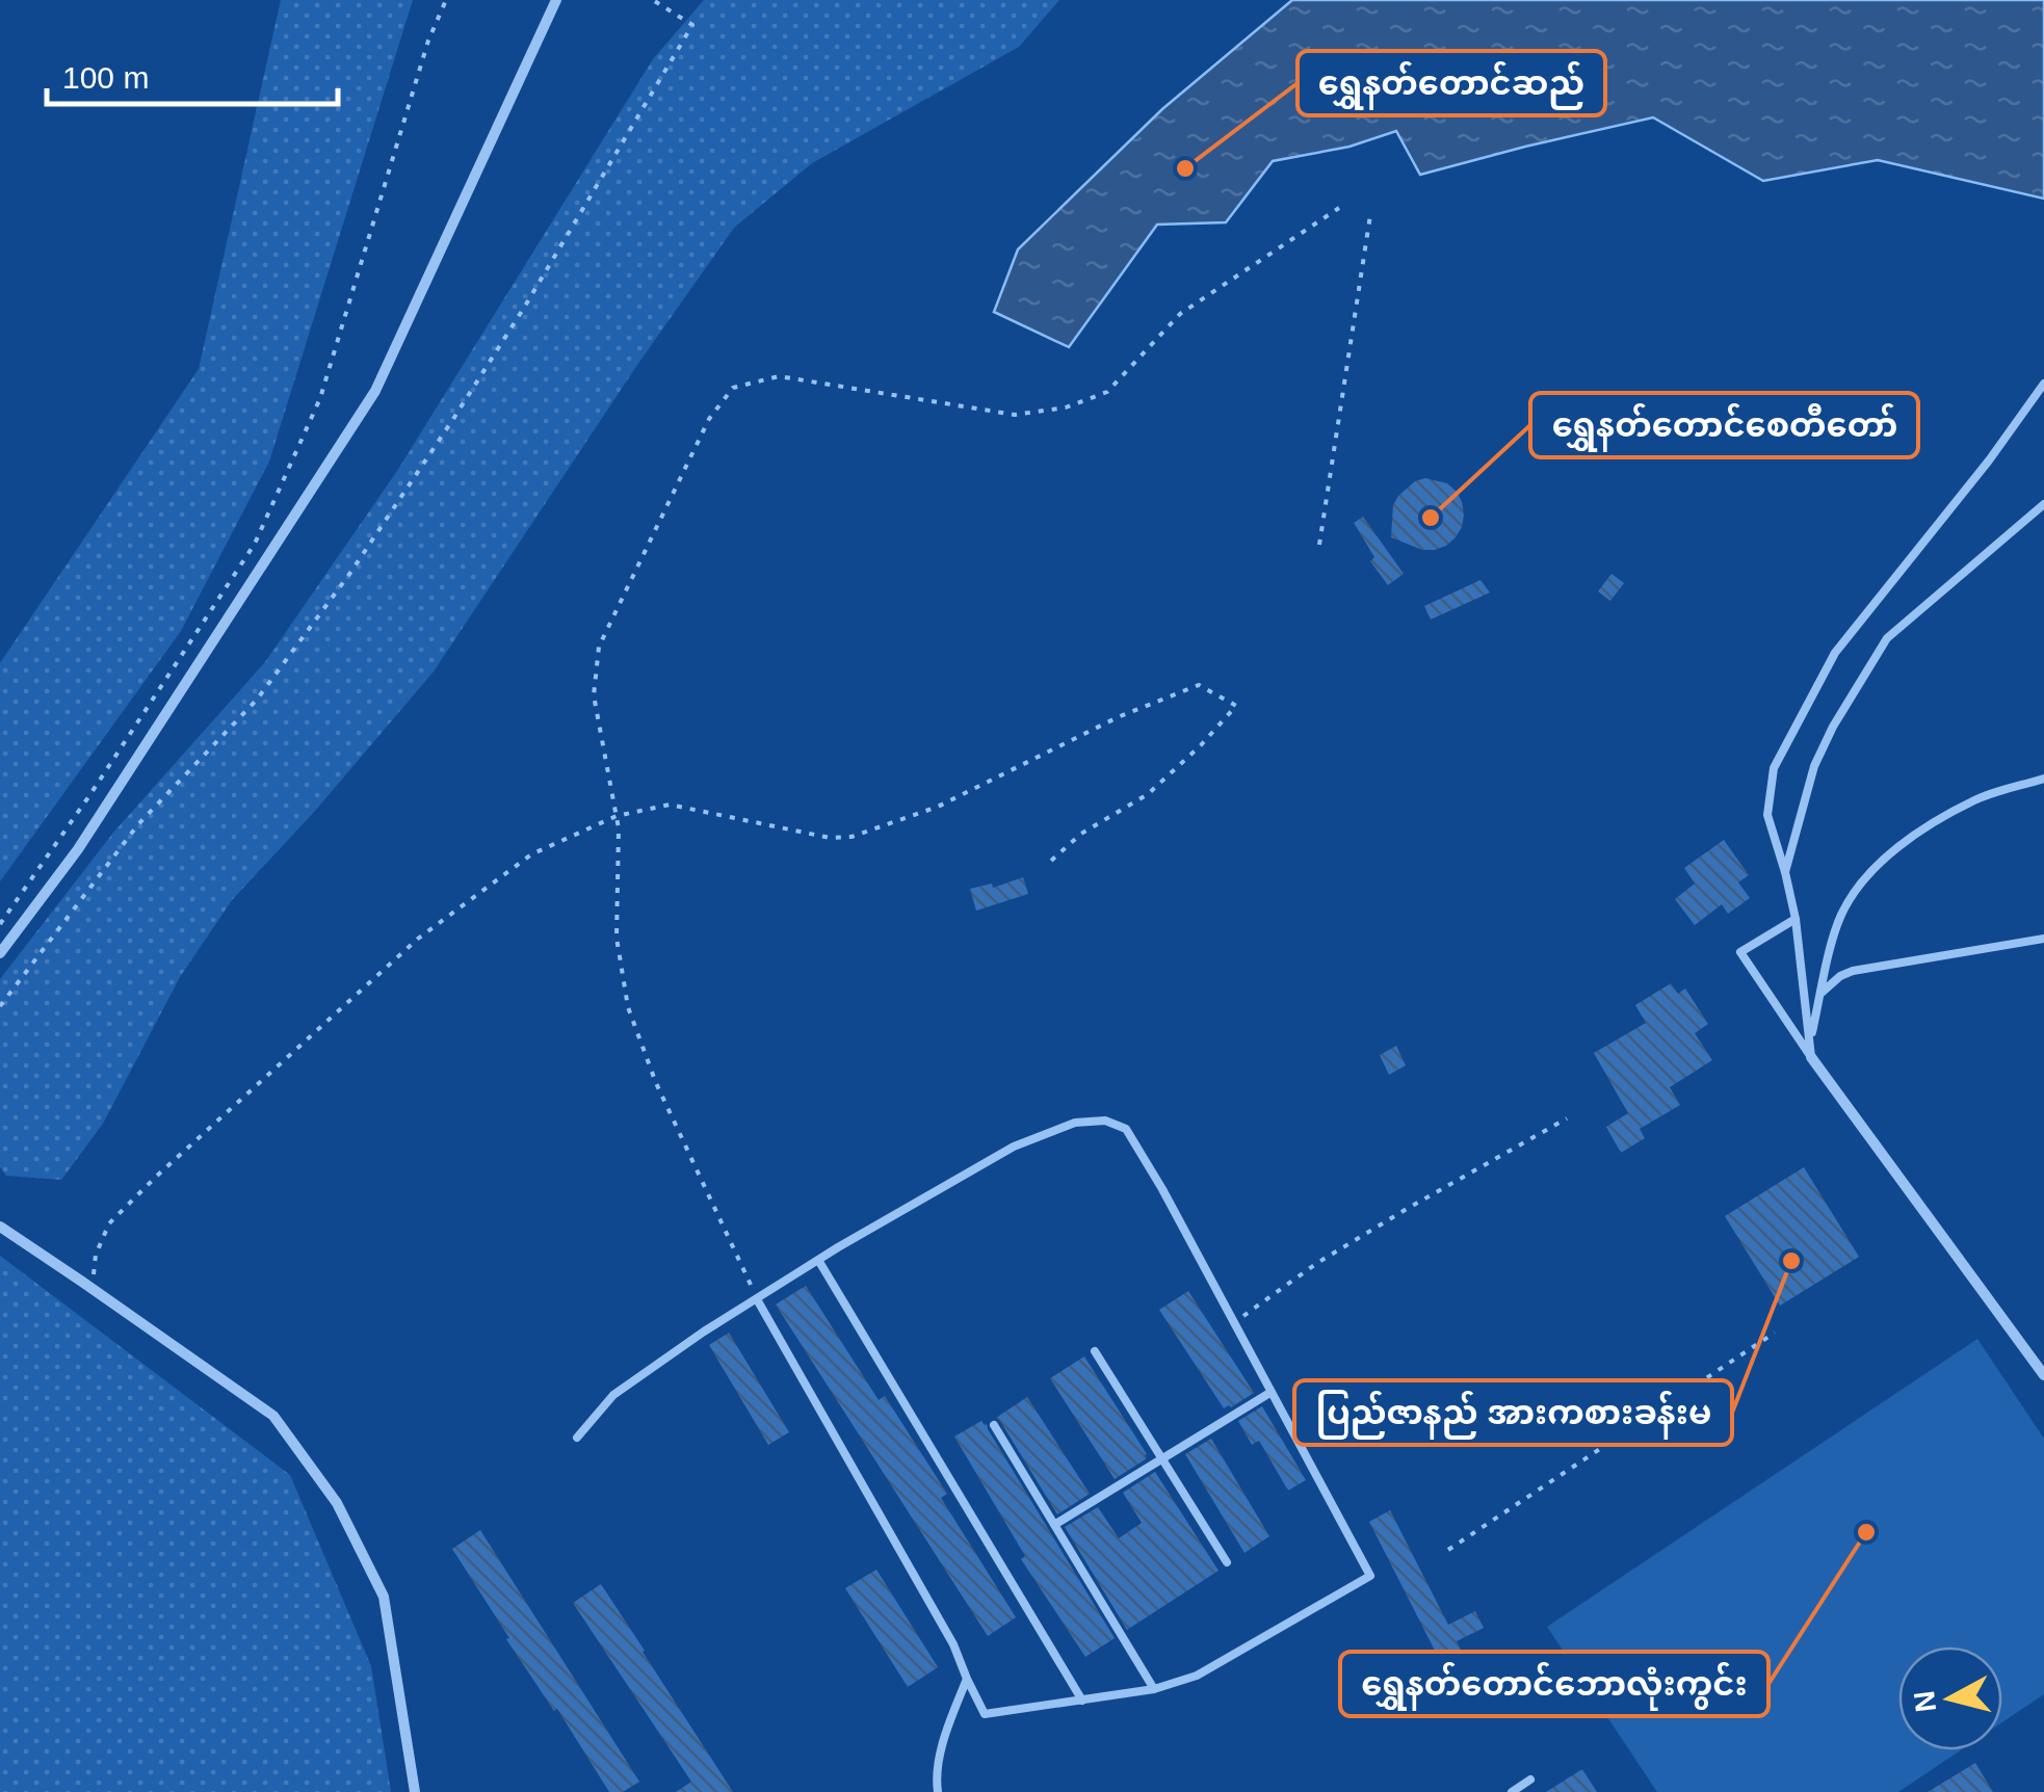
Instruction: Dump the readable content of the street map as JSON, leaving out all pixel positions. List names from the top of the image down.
{
  "places": [
    "ရွှေနတ်တောင်ဆည်",
    "ရွှေနတ်တောင်စေတီတော်",
    "ပြည်ဇာနည် အားကစားခန်းမ",
    "ရွှေနတ်တောင်ဘောလုံးကွင်း"
  ],
  "scale_bar": "100 m",
  "north": "left"
}
